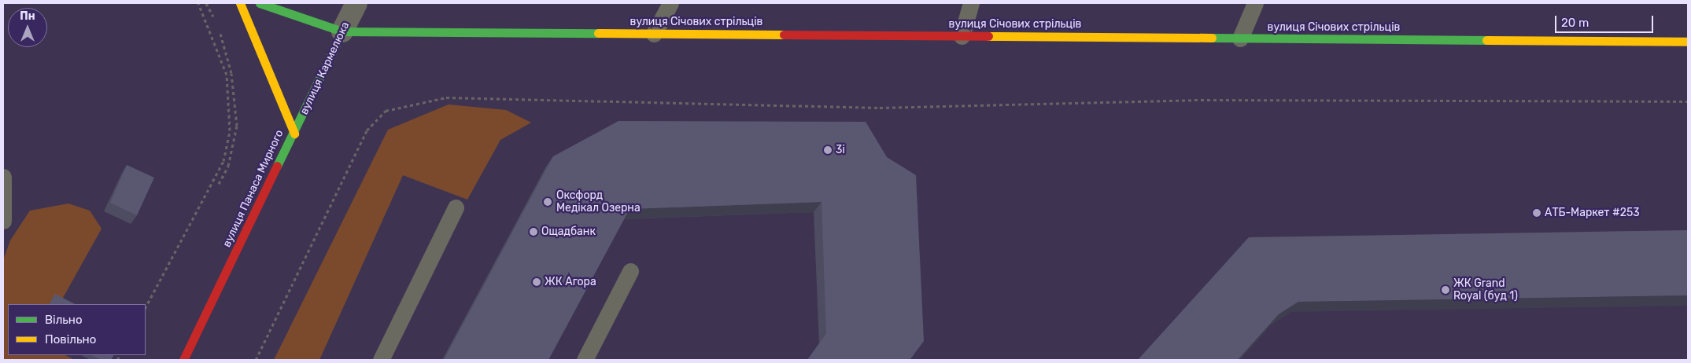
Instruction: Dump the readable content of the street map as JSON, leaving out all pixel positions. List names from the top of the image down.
{
  "streets": {
    "street": ["вулиця Січових стрільців", "вулиця Кармелюка", "вулиця Панаса Мирного"]
  },
  "crossings": [
    ["вулиця Січових стрільців", "вулиця Кармелюка"],
    ["вулиця Кармелюка", "вулиця Панаса Мирного"]
  ],
  "places": [
    "3і",
    "Оксфорд Медікал Озерна",
    "АТБ-Маркет #253",
    "Ощадбанк",
    "ЖК Агора",
    "ЖК Grand Royal (буд 1)"
  ],
  "legend": ["Вільно", "Повільно"],
  "scale_bar": "20 m",
  "north": "top"
}
